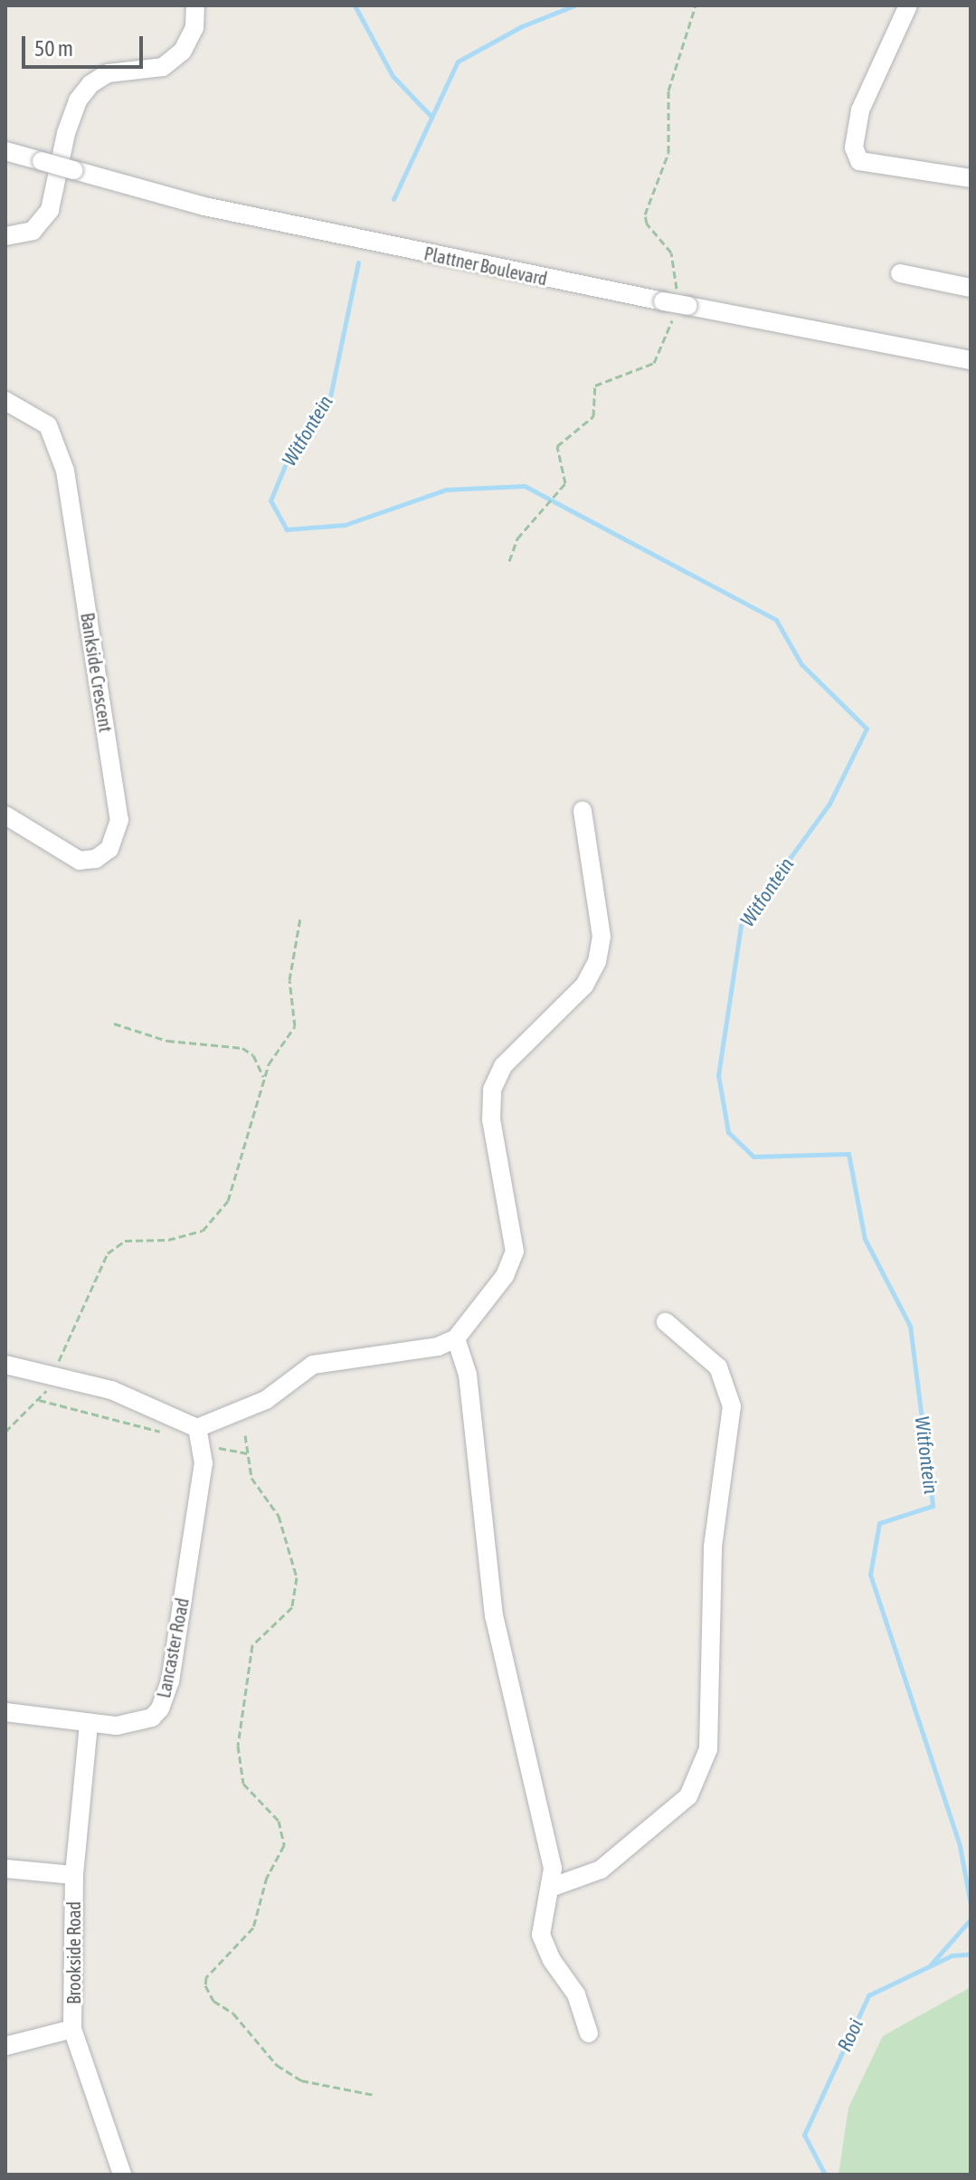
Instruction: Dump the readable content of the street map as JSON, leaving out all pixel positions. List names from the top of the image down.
{
  "streets": {
    "street": [
      "Plattner Boulevard",
      "Bankside Crescent",
      "Lancaster Road",
      "Brookside Road"
    ]
  },
  "crossings": [
    ["Lancaster Road", "Brookside Road"]
  ],
  "water": ["Witfontein", "Rooi"],
  "scale_bar": "50 m"
}
